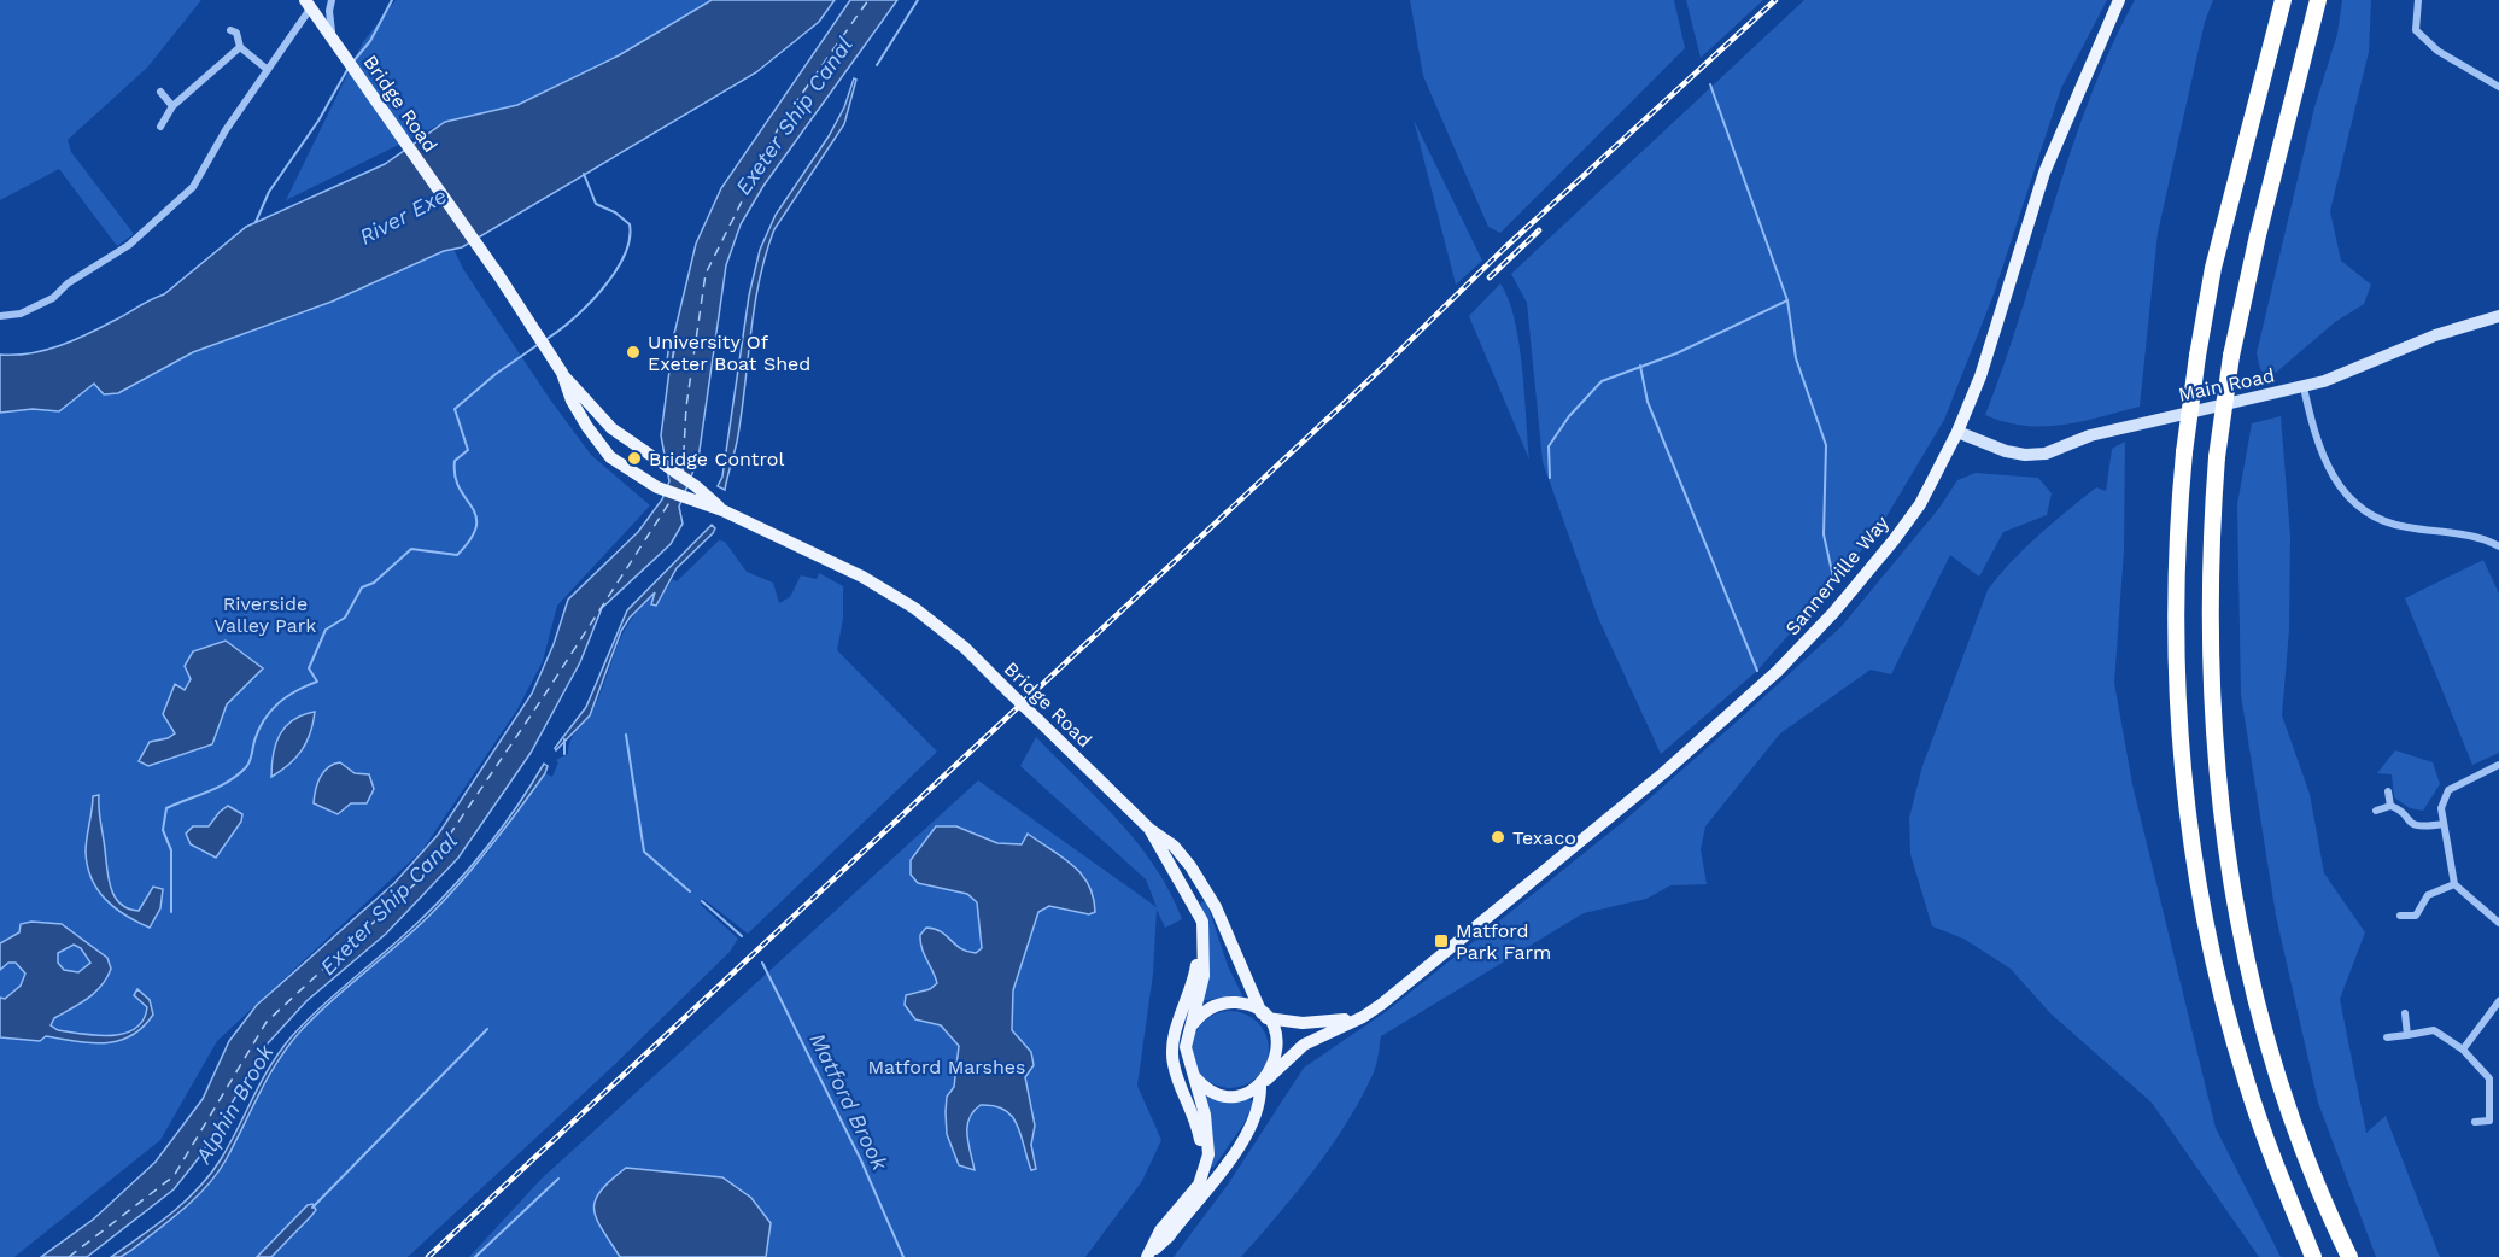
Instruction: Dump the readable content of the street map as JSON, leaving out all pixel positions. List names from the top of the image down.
{
  "streets": {
    "main road": ["Bridge Road", "Sannerville Way"],
    "street": ["Main Road"]
  },
  "crossings": [
    ["Bridge Road", "Sannerville Way"],
    ["Main Road", "Sannerville Way"]
  ],
  "water": [
    "Exeter Ship Canal",
    "River Exe",
    "Matford Brook",
    "Alphin Brook"
  ],
  "parks": ["Riverside Valley Park", "Matford Marshes"],
  "places": {
    "other": ["University Of Exeter Boat Shed", "Bridge Control", "Texaco"],
    "transit": ["Matford Park Farm"]
  }
}
